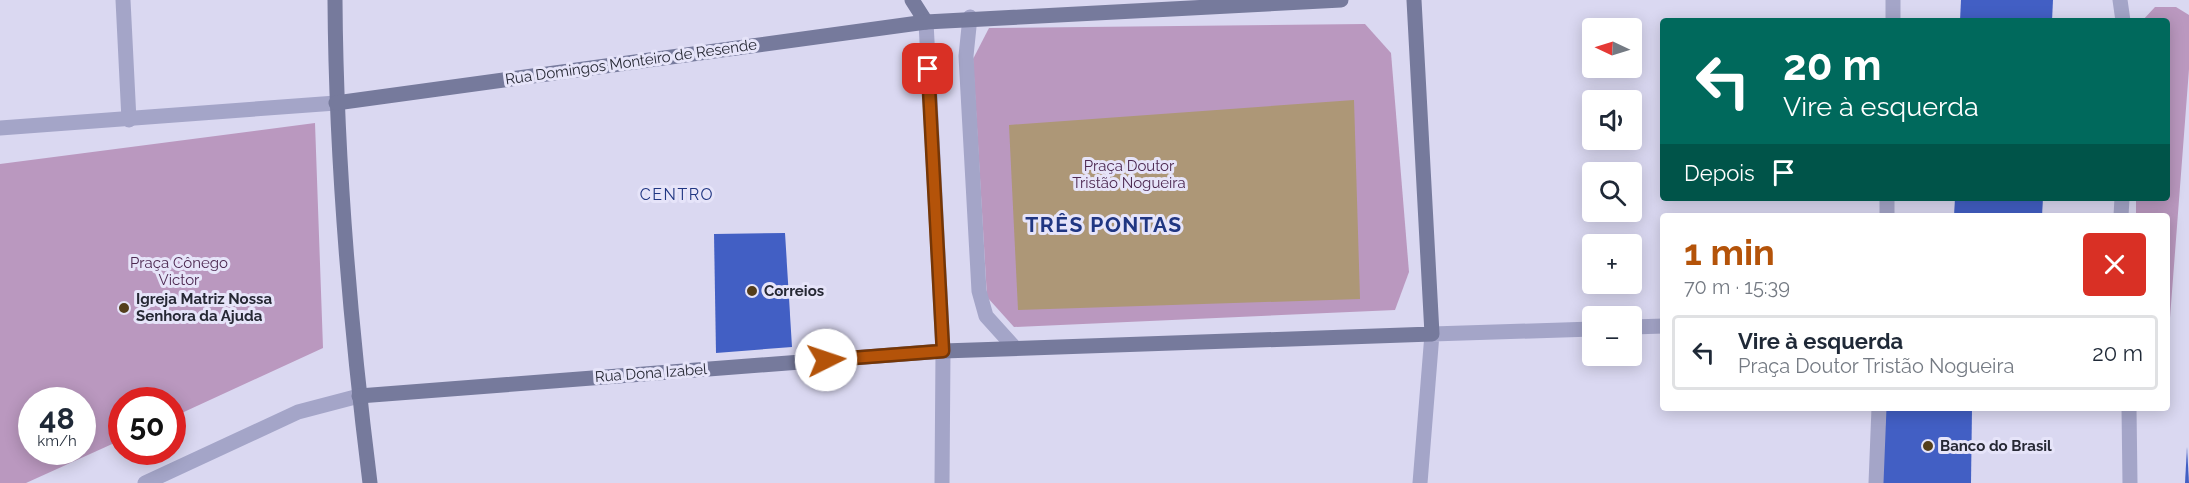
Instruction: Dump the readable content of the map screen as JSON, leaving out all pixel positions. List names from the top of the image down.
{
  "streets": {
    "main road": ["Rua Domingos Monteiro de Resende", "Rua Dona Izabel"]
  },
  "districts": ["CENTRO", "TRÊS PONTAS"],
  "parks": ["Praça Doutor Tristão Nogueira", "Praça Cônego Victor"],
  "places": ["Correios", "Igreja Matriz Nossa Senhora da Ajuda", "Banco do Brasil"],
  "north": "left",
  "page": {
    "map_buttons": ["+", "−"],
    "turn": ["20 m", "Vire à esquerda"],
    "then": "Depois",
    "heading": ["1 min", "70 m · 15:39"],
    "list": [
      {
        "name": "Vire à esquerda",
        "note": "Praça Doutor Tristão Nogueira",
        "value": "20 m"
      }
    ],
    "speed": "48 km/h",
    "limit": "50"
  }
}
